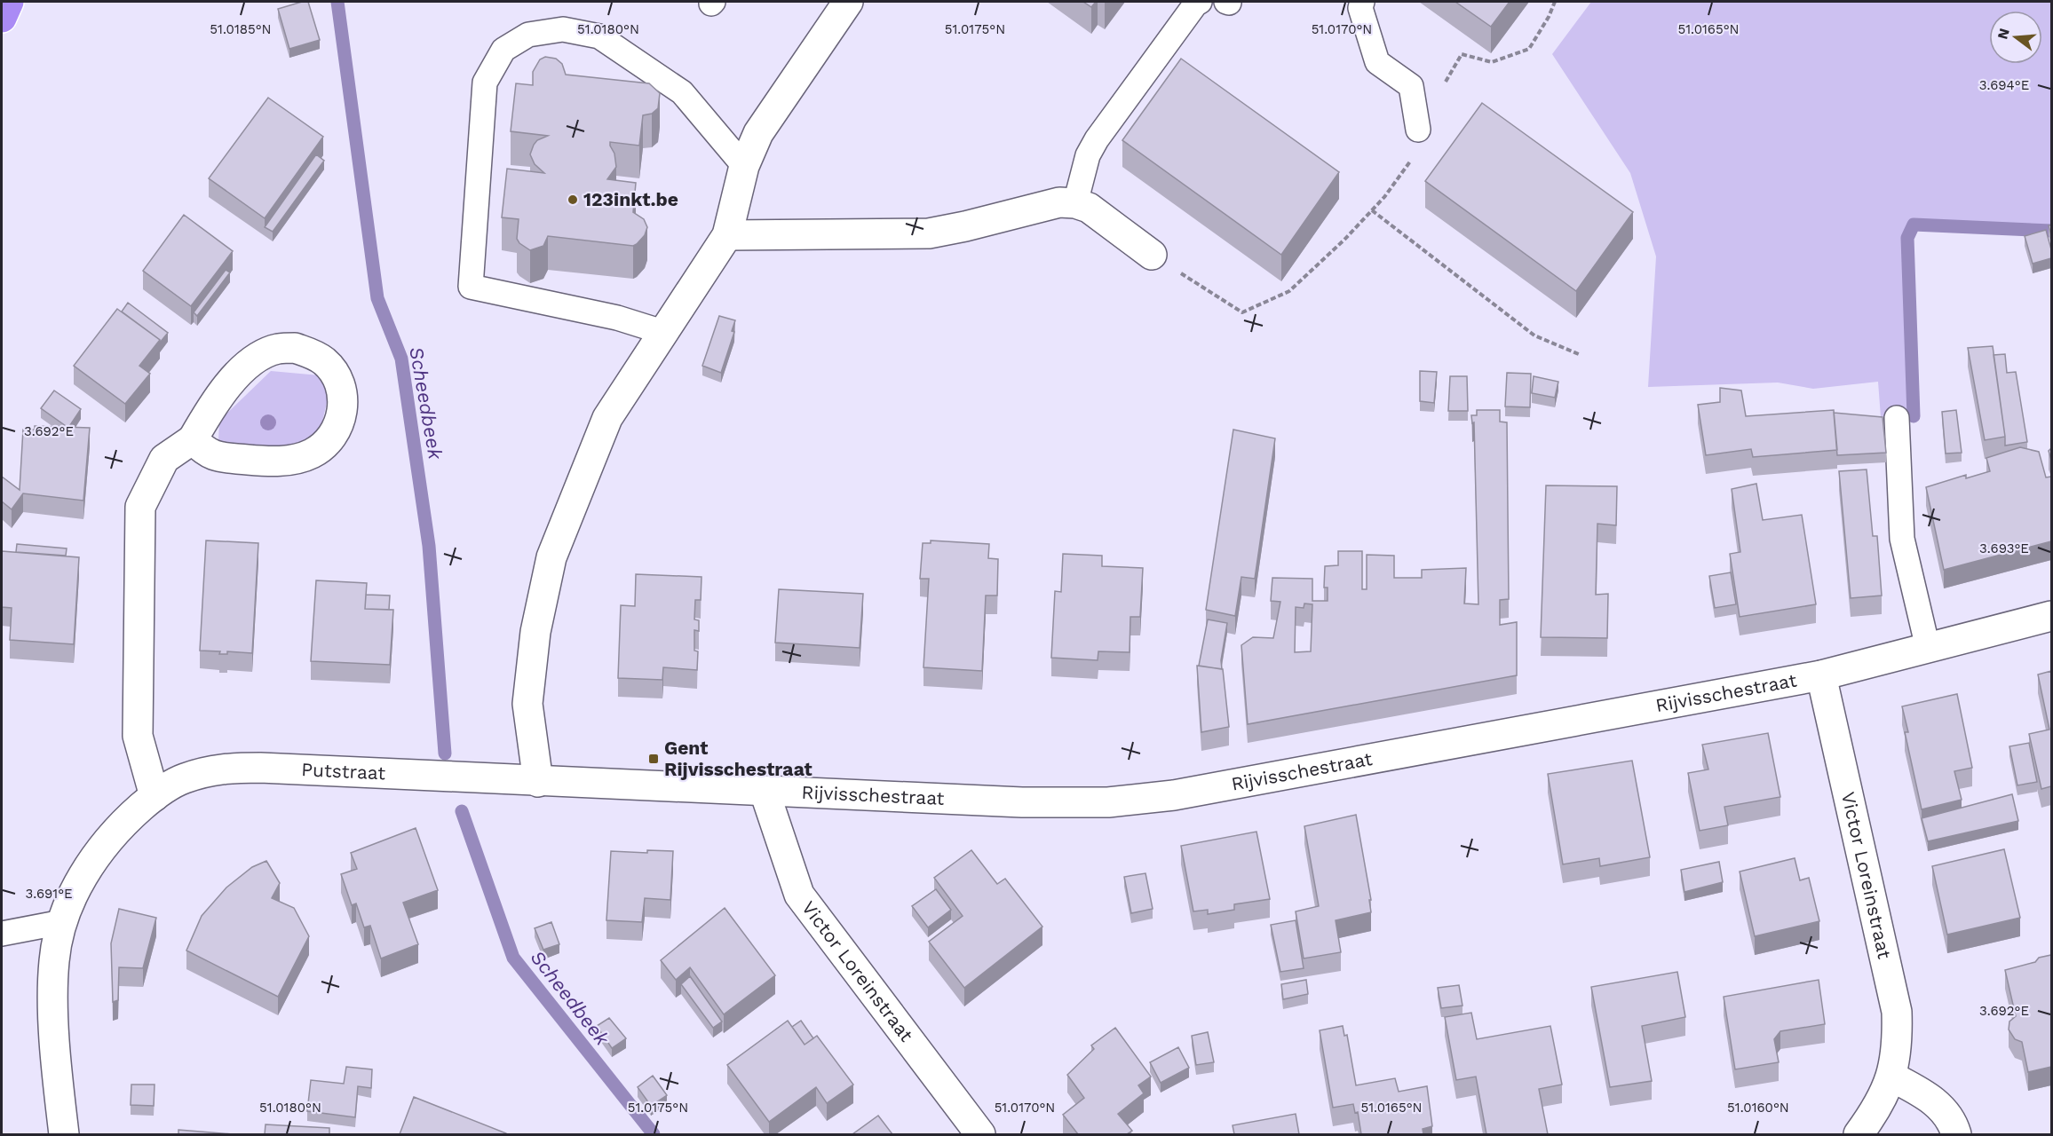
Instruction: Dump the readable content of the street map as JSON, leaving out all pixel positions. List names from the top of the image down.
{
  "streets": {
    "street": ["Rijvisschestraat", "Putstraat", "Victor Loreinstraat"]
  },
  "crossings": [
    ["Rijvisschestraat", "Putstraat"],
    ["Rijvisschestraat", "Victor Loreinstraat"]
  ],
  "water": ["Scheedbeek"],
  "places": {
    "other": ["123inkt.be"],
    "transit": ["Gent Rijvisschestraat"]
  },
  "north": "left",
  "coordinates": [
    "51.0185°N",
    "51.0180°N",
    "51.0175°N",
    "51.0170°N",
    "51.0165°N",
    "3.694°E",
    "3.692°E",
    "3.693°E",
    "3.691°E",
    "51.0160°N"
  ]
}
